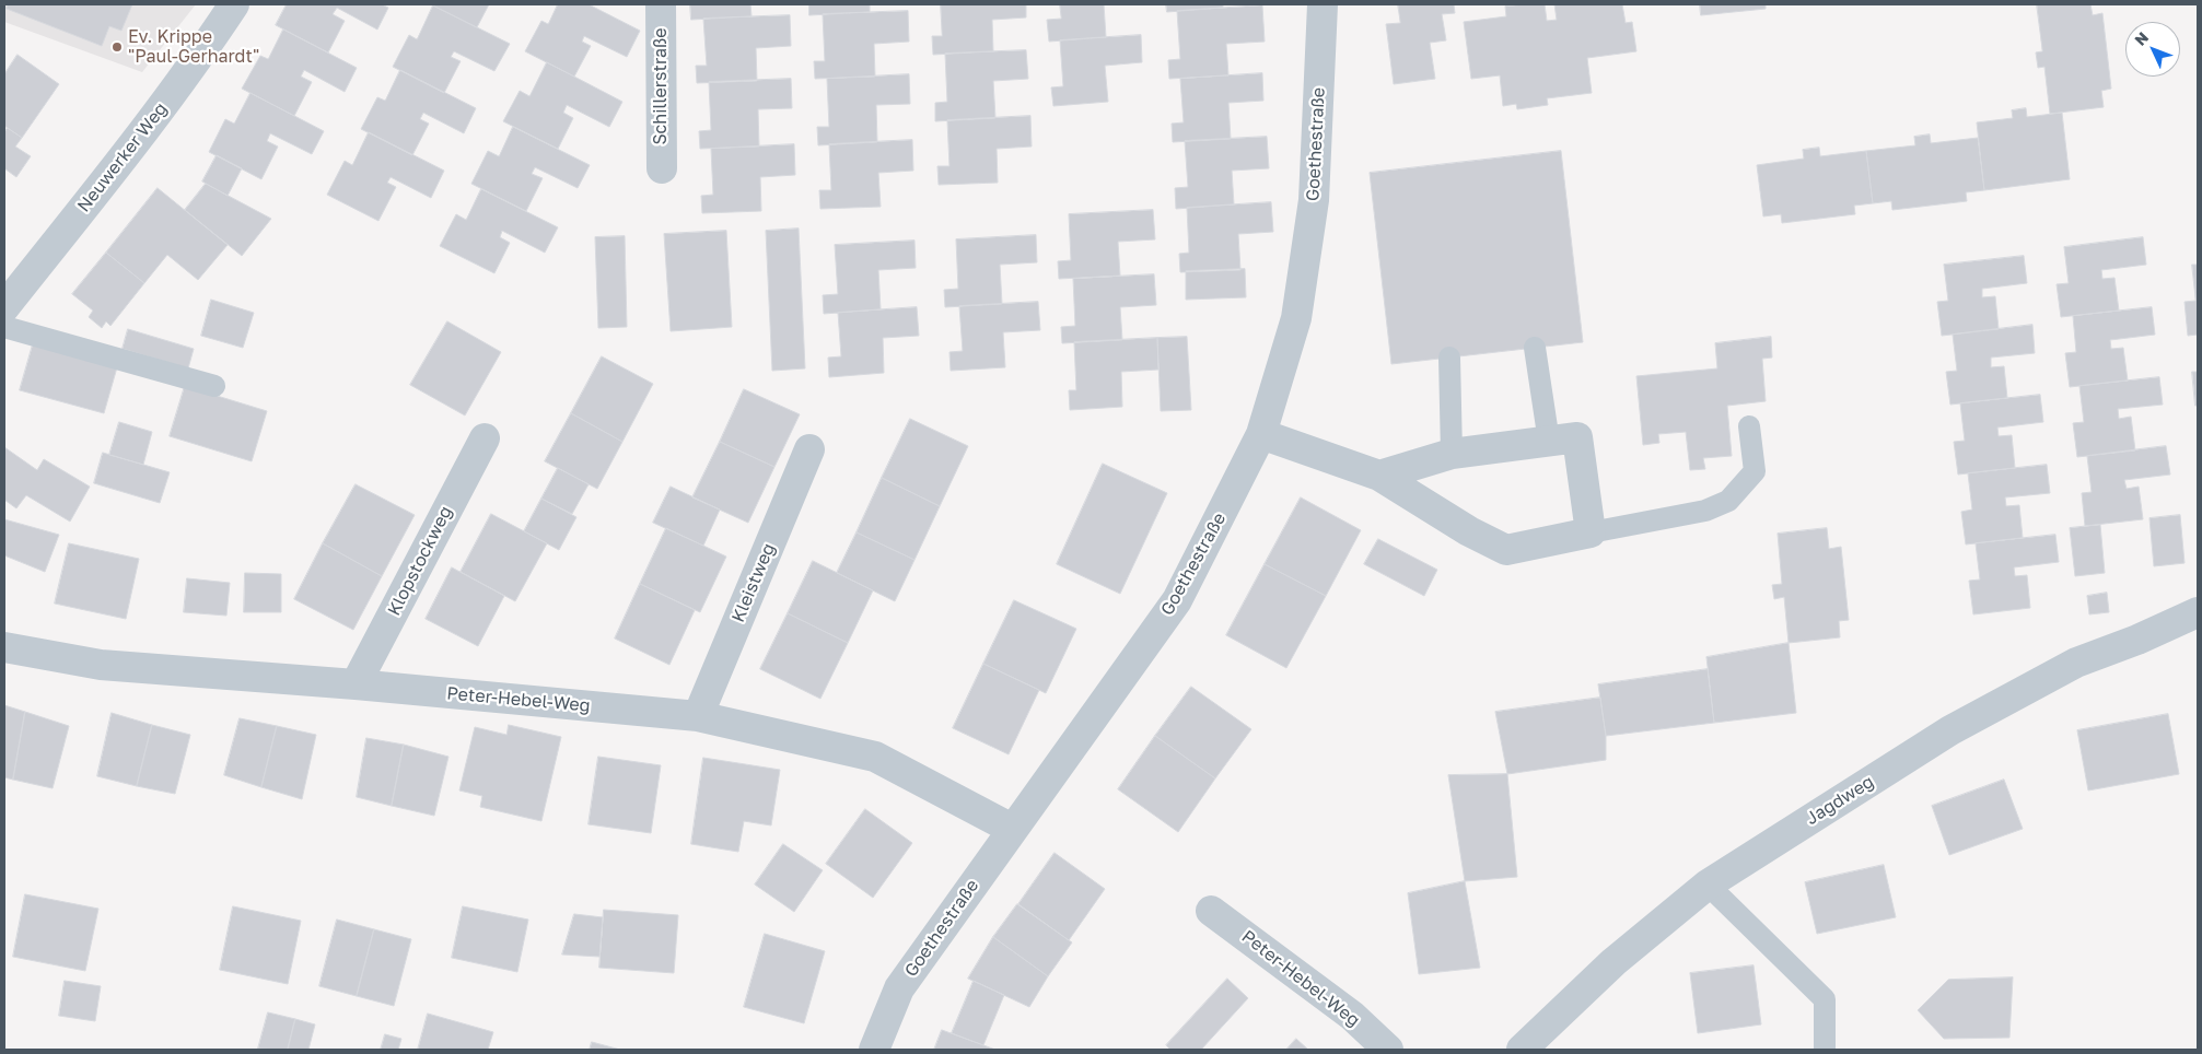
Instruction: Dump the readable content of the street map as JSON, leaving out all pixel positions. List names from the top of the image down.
{
  "streets": {
    "street": [
      "Schillerstraße",
      "Goethestraße",
      "Neuwerker Weg",
      "Klopstockweg",
      "Kleistweg",
      "Peter-Hebel-Weg",
      "Jagdweg"
    ]
  },
  "crossings": [
    ["Goethestraße", "Peter-Hebel-Weg"],
    ["Klopstockweg", "Peter-Hebel-Weg"],
    ["Kleistweg", "Peter-Hebel-Weg"]
  ],
  "places": ["Ev. Krippe \"Paul-Gerhardt\""],
  "north": "top left"
}
